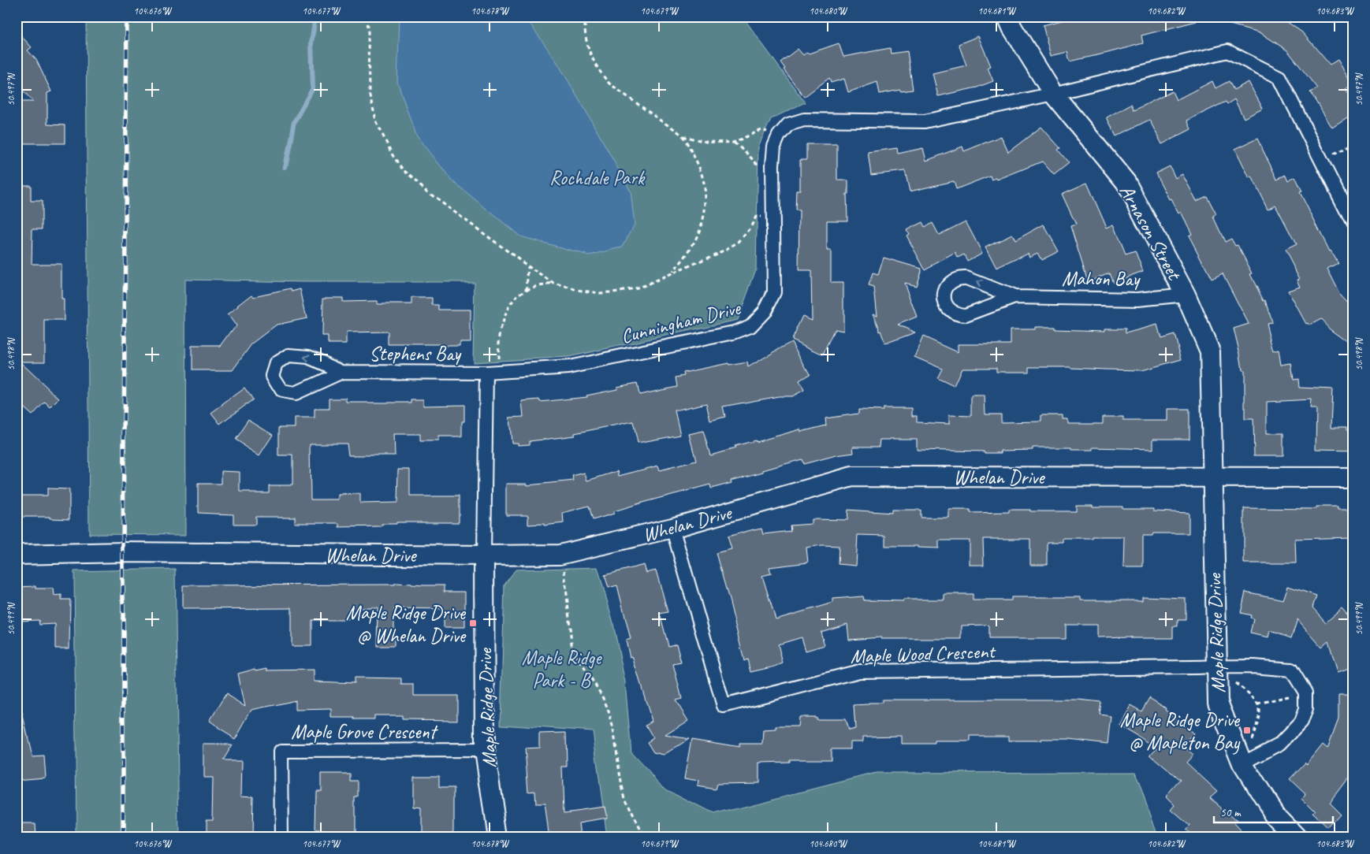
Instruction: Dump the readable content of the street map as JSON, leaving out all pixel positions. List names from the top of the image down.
{
  "streets": {
    "street": [
      "Arnason Street",
      "Mahon Bay",
      "Cunningham Drive",
      "Stephens Bay",
      "Whelan Drive",
      "Maple Ridge Drive",
      "Maple Wood Crescent",
      "Maple Grove Crescent"
    ]
  },
  "crossings": [
    ["Arnason Street", "Mahon Bay"],
    ["Arnason Street", "Whelan Drive"],
    ["Arnason Street", "Maple Ridge Drive"],
    ["Cunningham Drive", "Stephens Bay"],
    ["Whelan Drive", "Maple Ridge Drive"],
    ["Whelan Drive", "Maple Wood Crescent"],
    ["Maple Ridge Drive", "Maple Wood Crescent"],
    ["Maple Ridge Drive", "Maple Grove Crescent"]
  ],
  "parks": ["Rochdale Park", "Maple Ridge Park - B"],
  "places": {
    "transit": ["Maple Ridge Drive @ Whelan Drive", "Maple Ridge Drive @ Mapleton Bay"]
  },
  "scale_bar": "50 m",
  "coordinates": [
    "104.676°W",
    "104.677°W",
    "104.678°W",
    "104.679°W",
    "104.680°W",
    "104.681°W",
    "104.682°W",
    "104.683°W",
    "50.497°N",
    "50.498°N",
    "50.499°N"
  ]
}
